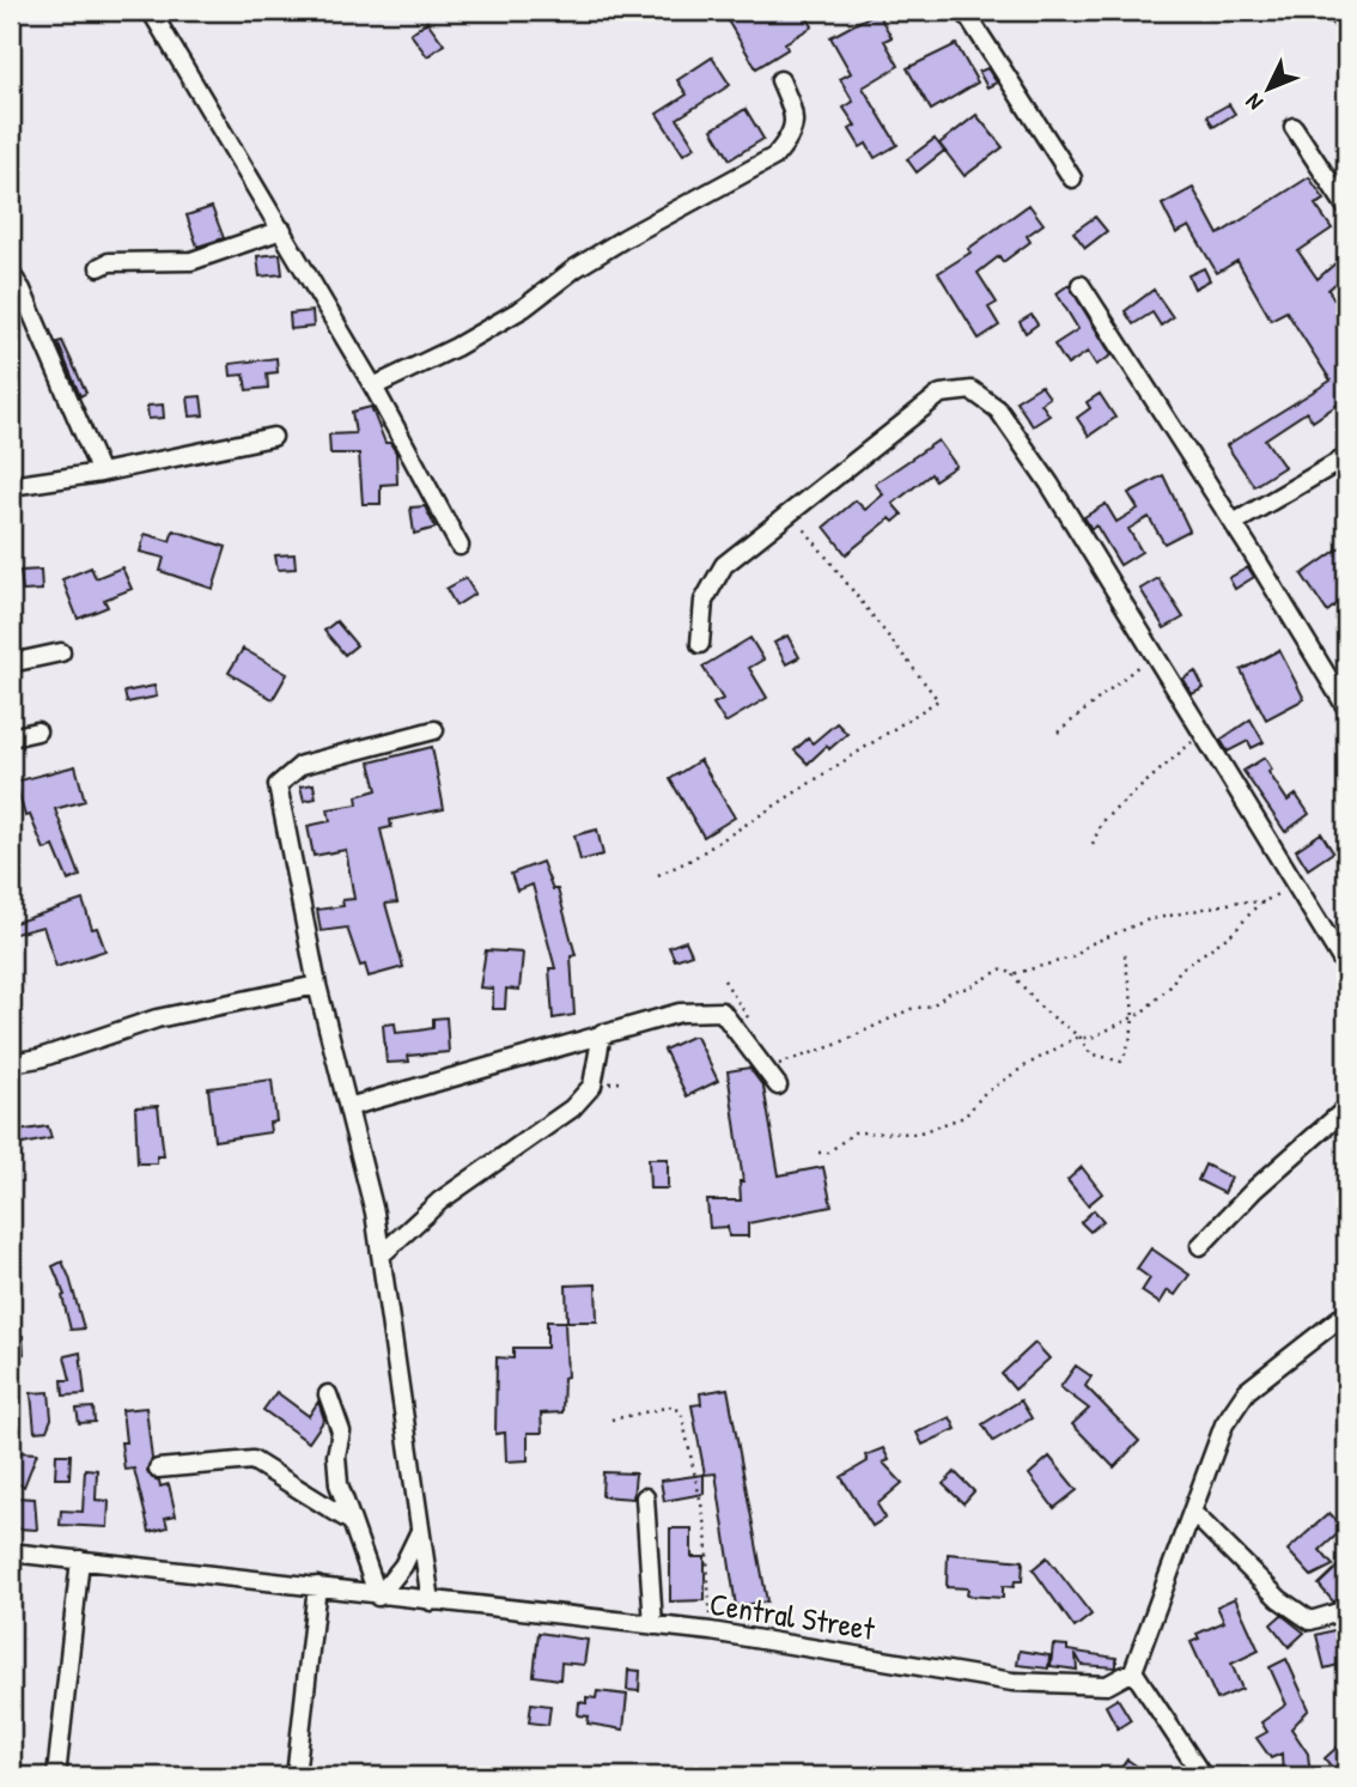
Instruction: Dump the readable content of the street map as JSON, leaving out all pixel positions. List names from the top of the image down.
{
  "streets": {
    "street": ["Central Street"]
  },
  "north": "bottom left"
}
